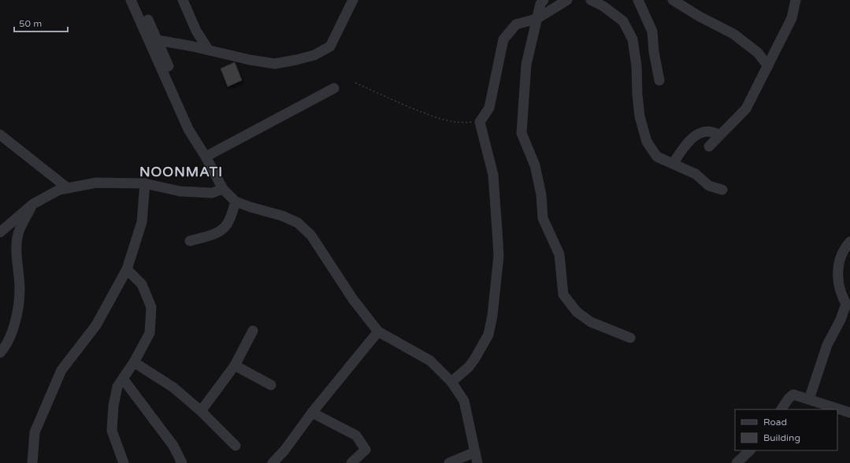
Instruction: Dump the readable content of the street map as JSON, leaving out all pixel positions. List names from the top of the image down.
{
  "districts": ["NOONMATI"],
  "legend": ["Road", "Building"],
  "scale_bar": "50 m"
}
